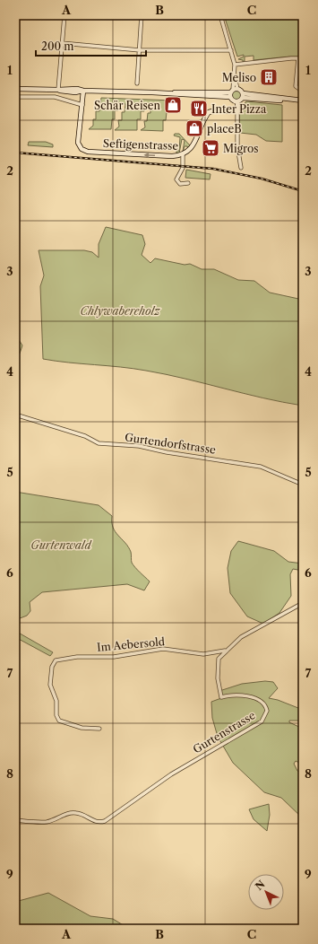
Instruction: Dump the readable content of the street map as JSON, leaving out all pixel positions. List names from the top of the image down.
{
  "streets": {
    "main road": ["Seftigenstrasse"],
    "street": ["Gurtendorfstrasse", "Im Aebersold", "Gurtenstrasse"]
  },
  "crossings": [
    ["Im Aebersold", "Gurtenstrasse"]
  ],
  "parks": ["Chlywabereholz", "Gurtenwald"],
  "places": {
    "building": ["Meliso"],
    "shop": ["Schär Reisen", "placeB"],
    "restaurant": ["Inter Pizza"],
    "supermarket": ["Migros"]
  },
  "scale_bar": "200 m",
  "north": "top left",
  "grid": {
    "columns": ["A", "B", "C"],
    "rows": [
      "1",
      "2",
      "3",
      "4",
      "5",
      "6",
      "7",
      "8",
      "9"
    ]
  }
}
